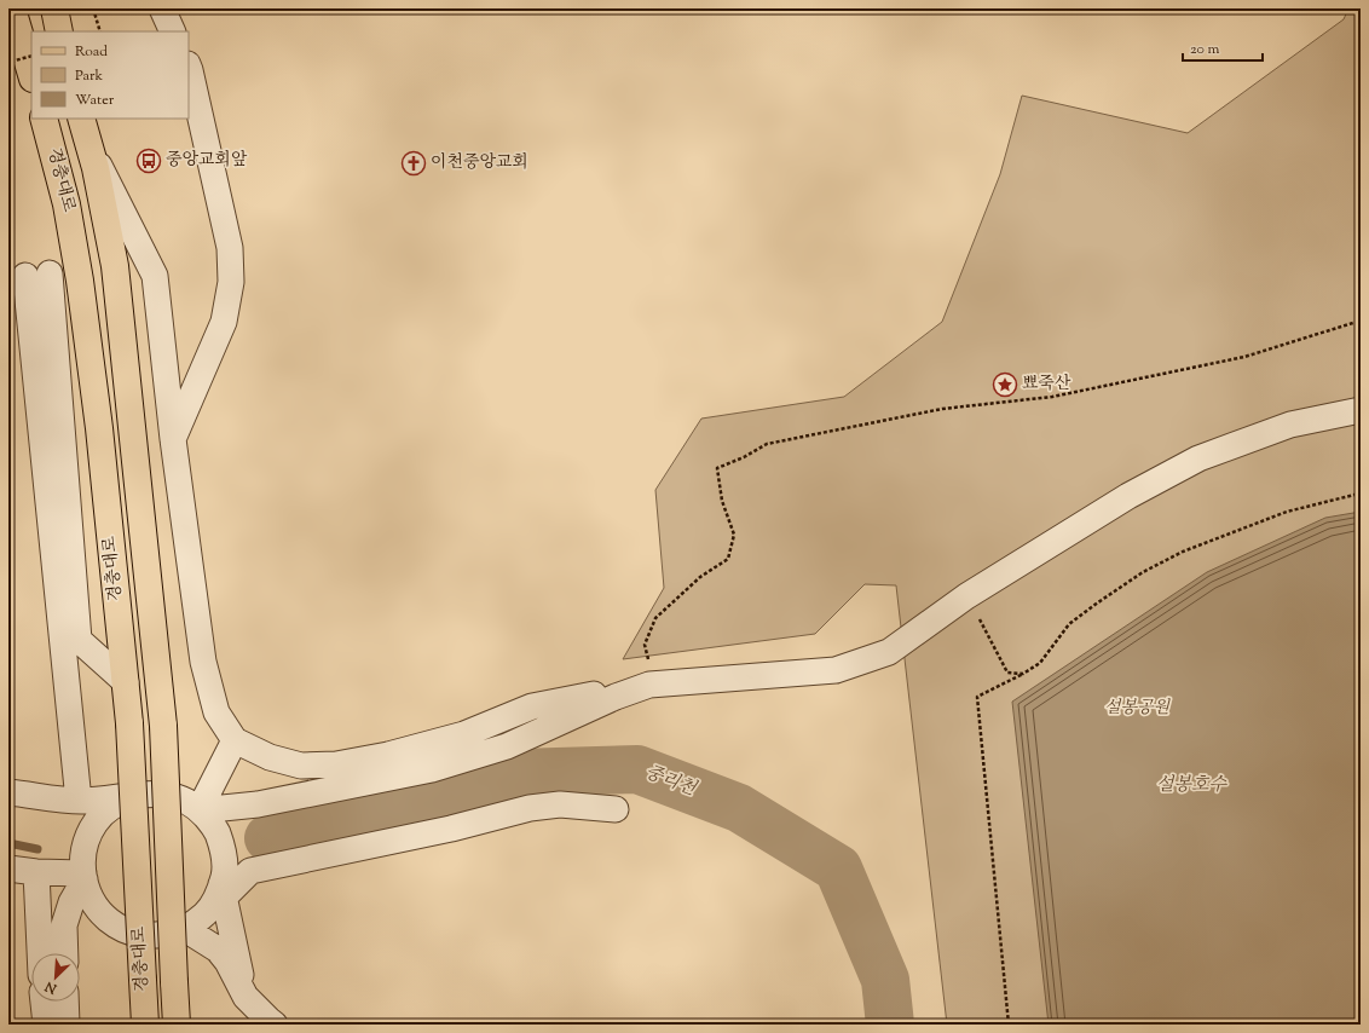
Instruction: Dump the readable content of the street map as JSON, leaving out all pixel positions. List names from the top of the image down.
{
  "streets": {
    "main road": ["경충대로"]
  },
  "water": ["중리천", "설봉호수"],
  "parks": ["설봉공원"],
  "places": {
    "bus stop": ["중앙교회앞"],
    "church": ["이천중앙교회"],
    "place": ["뾰죽산"]
  },
  "legend": ["Road", "Park", "Water"],
  "scale_bar": "20 m",
  "north": "bottom left"
}
